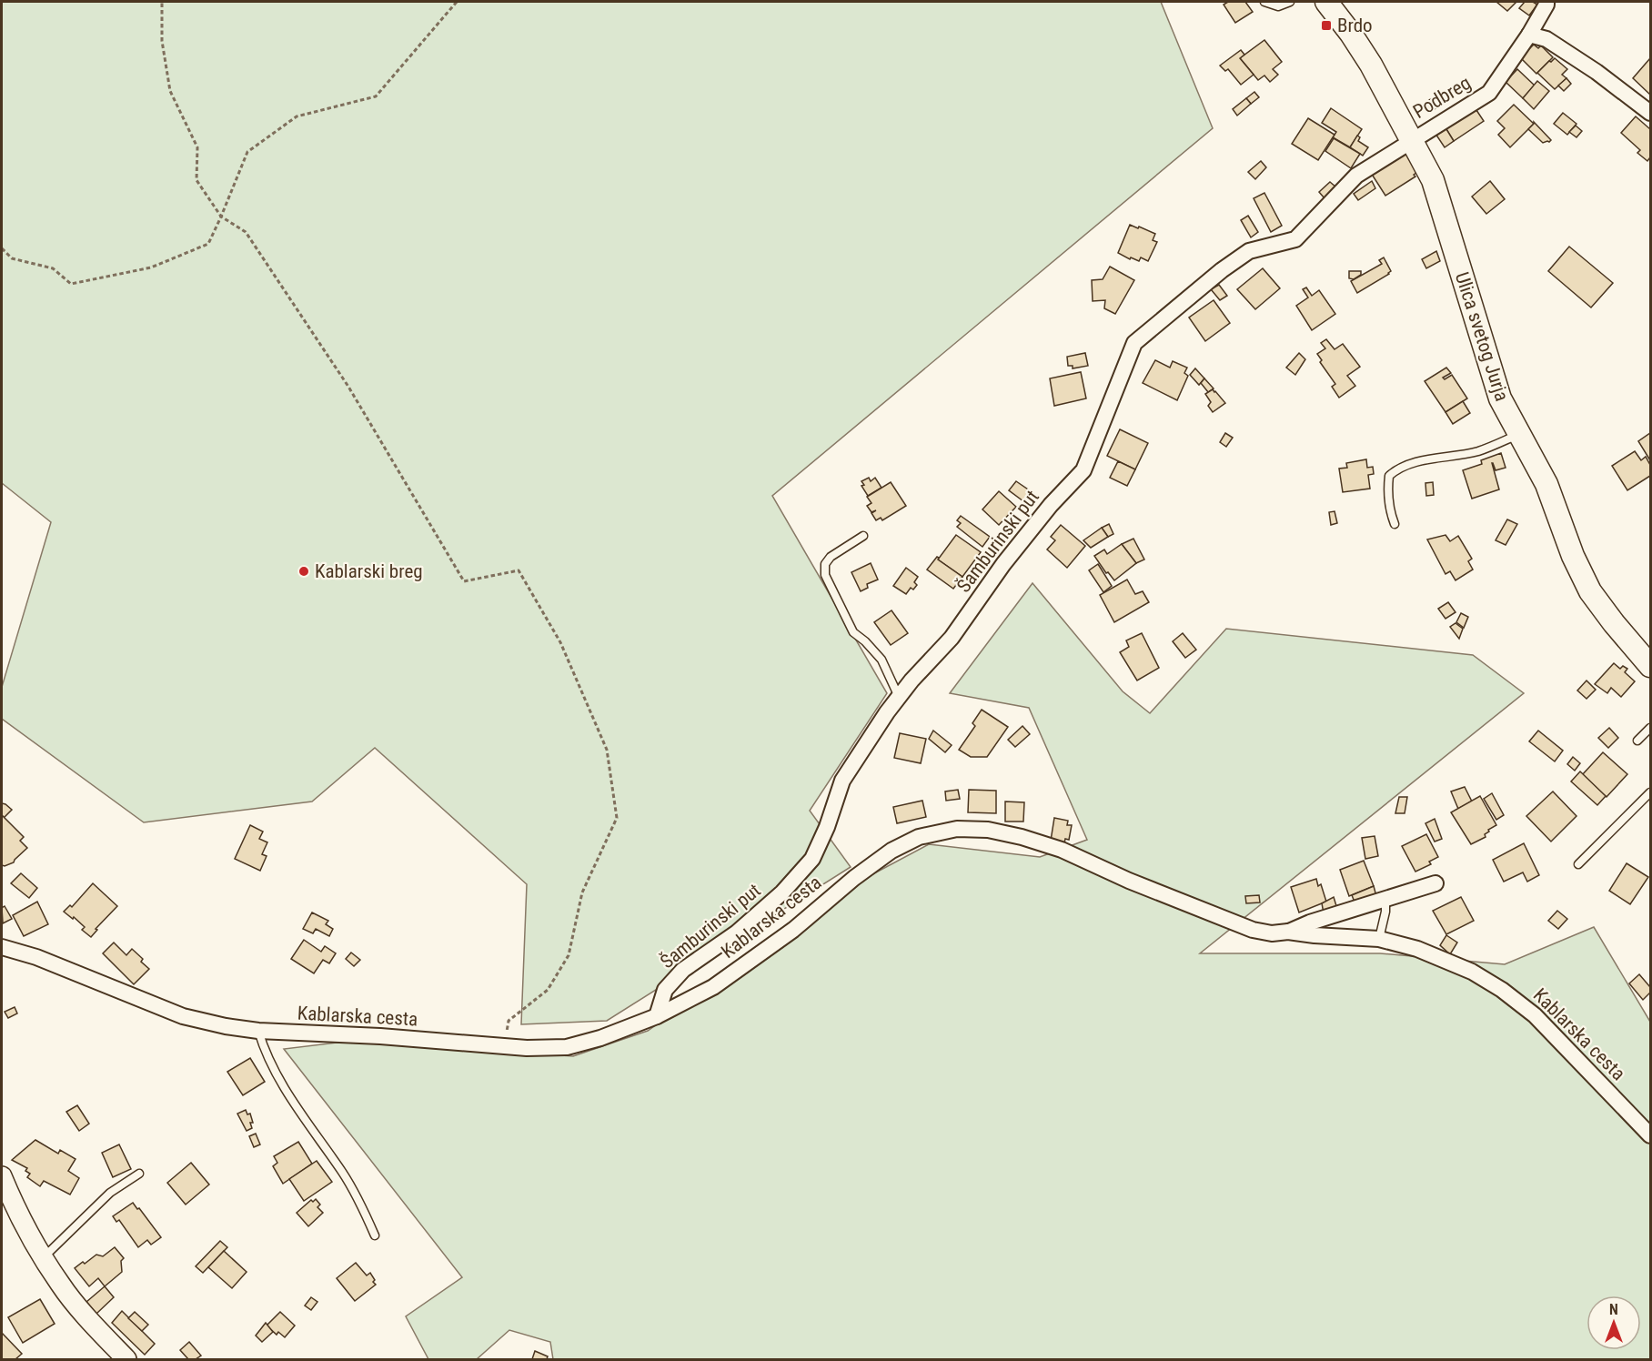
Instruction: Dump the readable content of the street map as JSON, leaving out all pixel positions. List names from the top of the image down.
{
  "streets": {
    "main road": ["Ulica svetog Jurja"],
    "street": ["Podbreg", "Šamburinski put", "Kablarska cesta"]
  },
  "crossings": [
    ["Podbreg", "Ulica svetog Jurja"],
    ["Podbreg", "Šamburinski put"],
    ["Ulica svetog Jurja", "Šamburinski put"],
    ["Šamburinski put", "Kablarska cesta"]
  ],
  "places": {
    "transit": ["Brdo"],
    "other": ["Kablarski breg"]
  },
  "north": "top"
}
